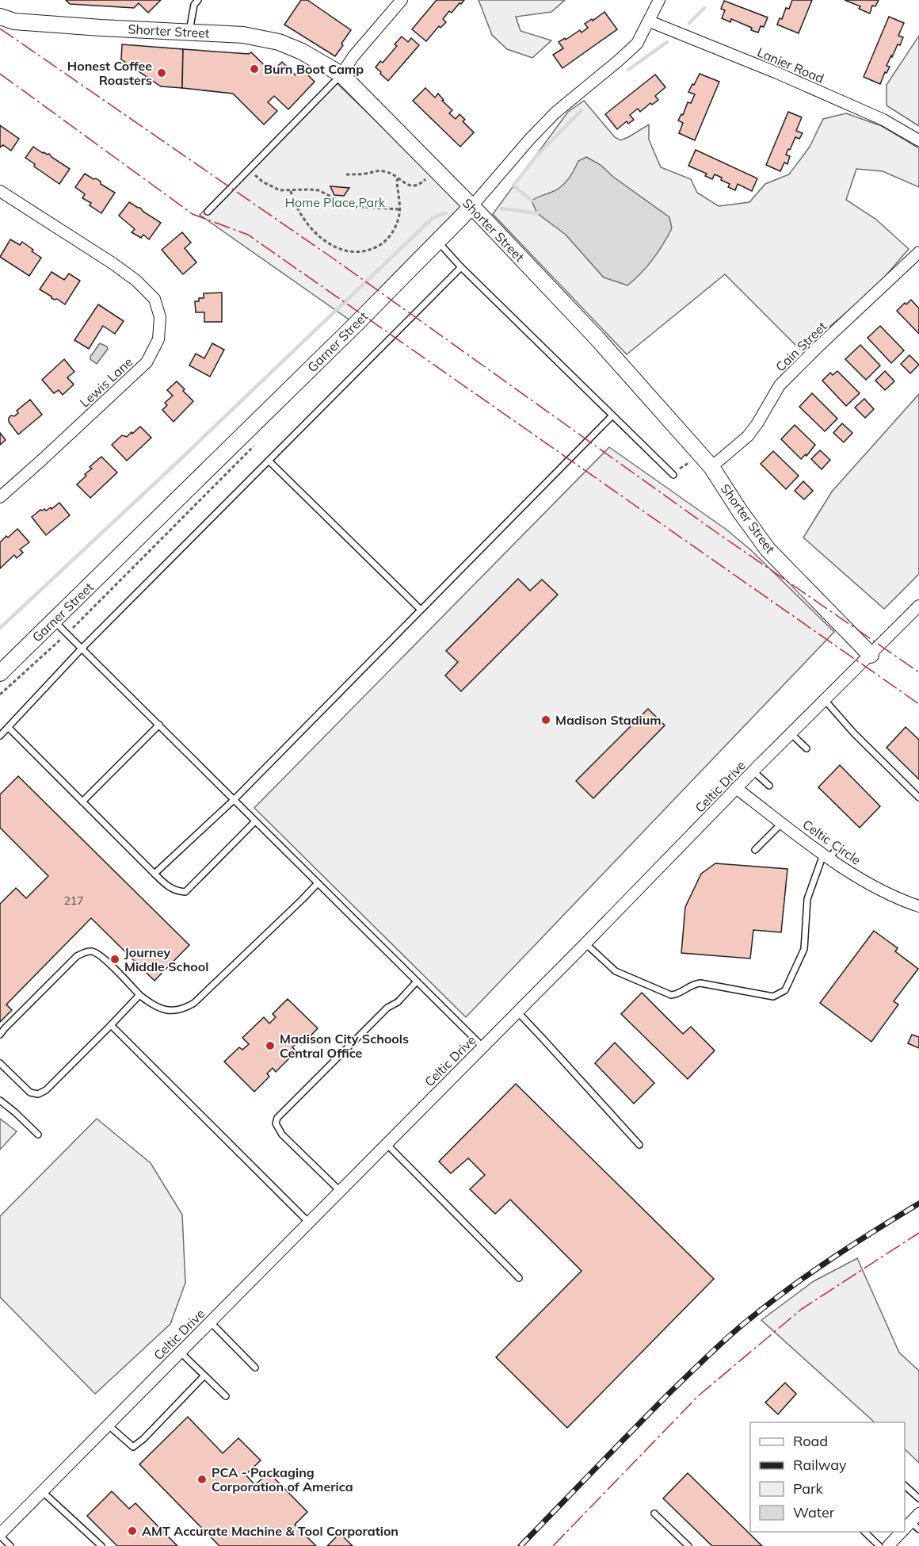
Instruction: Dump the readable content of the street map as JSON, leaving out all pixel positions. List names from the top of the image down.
{
  "streets": {
    "street": [
      "Shorter Street",
      "Lanier Road",
      "Garner Street",
      "Cain Street",
      "Lewis Lane",
      "Celtic Drive",
      "Celtic Circle"
    ]
  },
  "crossings": [
    ["Shorter Street", "Garner Street"],
    ["Shorter Street", "Cain Street"],
    ["Shorter Street", "Celtic Drive"],
    ["Lanier Road", "Garner Street"],
    ["Celtic Drive", "Celtic Circle"]
  ],
  "parks": ["Home Place Park"],
  "places": [
    "Burn Boot Camp",
    "Honest Coffee Roasters",
    "Madison Stadium",
    "Journey Middle School",
    "Madison City Schools Central Office",
    "PCA - Packaging Corporation of America",
    "AMT Accurate Machine & Tool Corporation"
  ],
  "house_numbers": ["217"],
  "legend": [
    "Road",
    "Railway",
    "Park",
    "Water"
  ]
}
